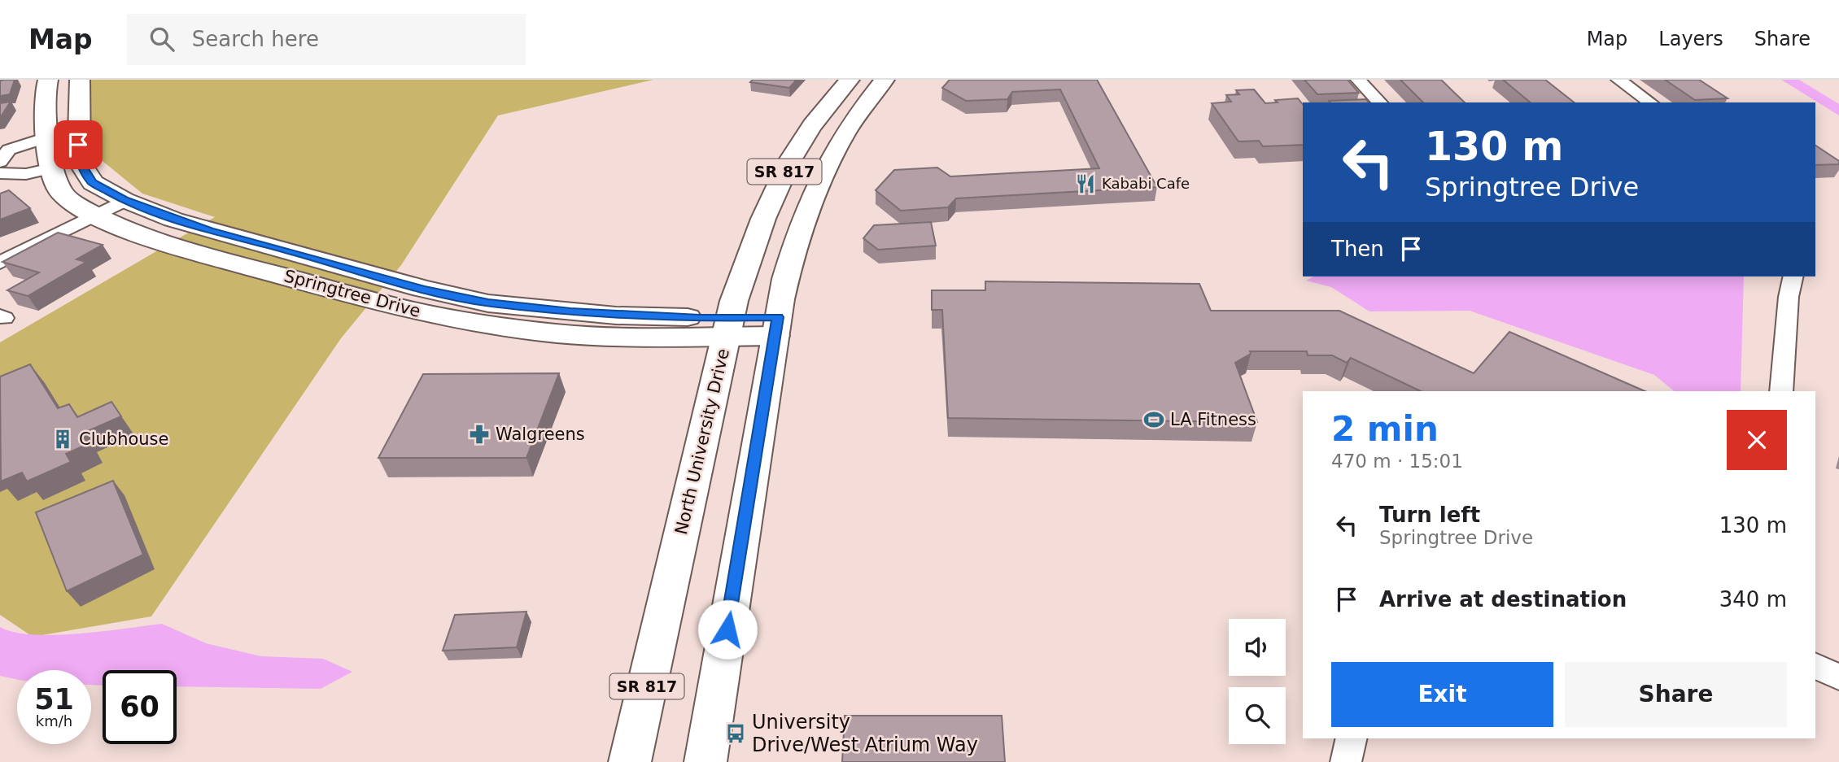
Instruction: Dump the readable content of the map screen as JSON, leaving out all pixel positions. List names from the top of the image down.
{
  "streets": {
    "street": ["SR 817", "Springtree Drive", "North University Drive"]
  },
  "crossings": [
    ["SR 817", "Springtree Drive"],
    ["Springtree Drive", "North University Drive"]
  ],
  "places": {
    "restaurant": ["Kababi Cafe"],
    "sports": ["LA Fitness"],
    "pharmacy": ["Walgreens"],
    "building": ["Clubhouse"],
    "bus stop": ["University Drive/West Atrium Way"]
  },
  "page": {
    "header": "Map",
    "search": "Search here",
    "nav": ["Map", "Layers", "Share"],
    "turn": ["130 m", "Springtree Drive"],
    "then": "Then",
    "heading": ["2 min", "470 m · 15:01"],
    "list": [
      {
        "name": "Turn left",
        "note": "Springtree Drive",
        "value": "130 m"
      },
      {
        "name": "Arrive at destination",
        "value": "340 m"
      }
    ],
    "buttons": ["Exit", "Share"],
    "speed": "51 km/h",
    "limit": "60"
  }
}
